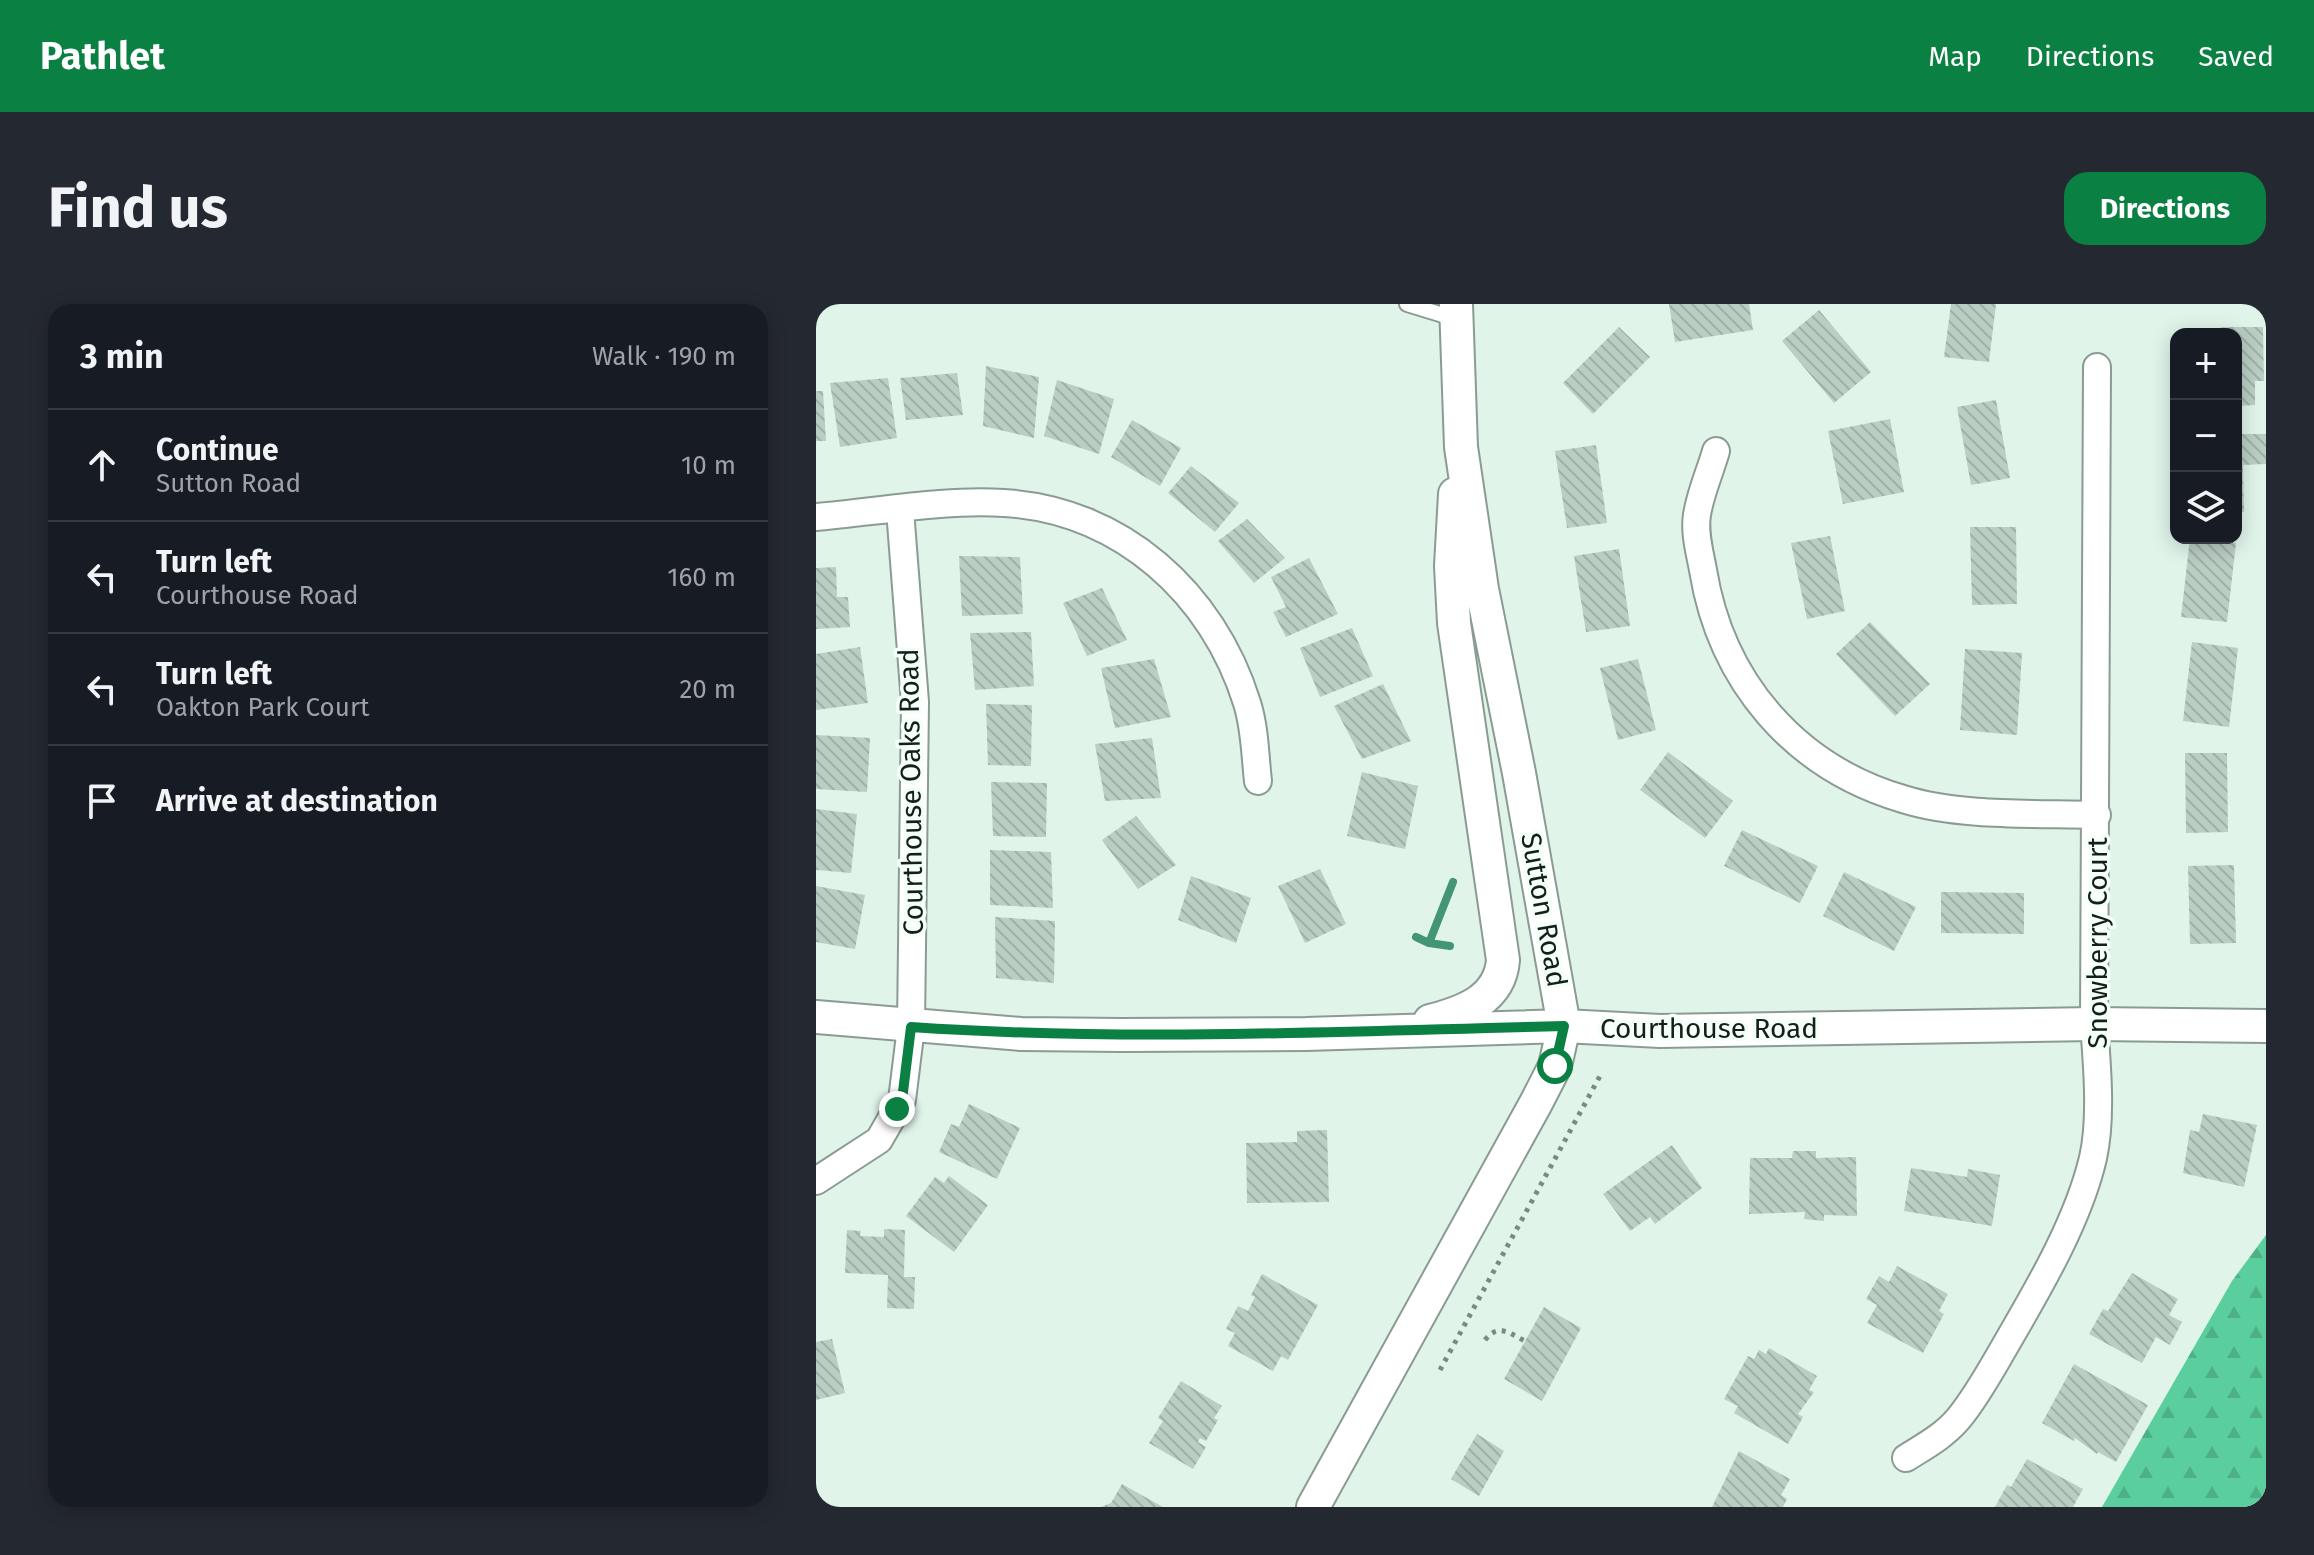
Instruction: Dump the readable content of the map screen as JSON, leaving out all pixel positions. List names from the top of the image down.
{
  "streets": {
    "street": [
      "Courthouse Oaks Road",
      "Sutton Road",
      "Snowberry Court",
      "Courthouse Road"
    ]
  },
  "crossings": [
    ["Courthouse Oaks Road", "Courthouse Road"],
    ["Sutton Road", "Courthouse Road"],
    ["Snowberry Court", "Courthouse Road"]
  ],
  "page": {
    "header": "Pathlet",
    "nav": ["Map", "Directions", "Saved"],
    "buttons": "Directions",
    "title": "Find us",
    "heading": ["3 min", "Walk · 190 m"],
    "map_buttons": ["+", "−"],
    "list": [
      ["Continue", "Sutton Road", "10 m"],
      ["Turn left", "Courthouse Road", "160 m"],
      ["Turn left", "Oakton Park Court", "20 m"],
      "Arrive at destination"
    ]
  }
}
